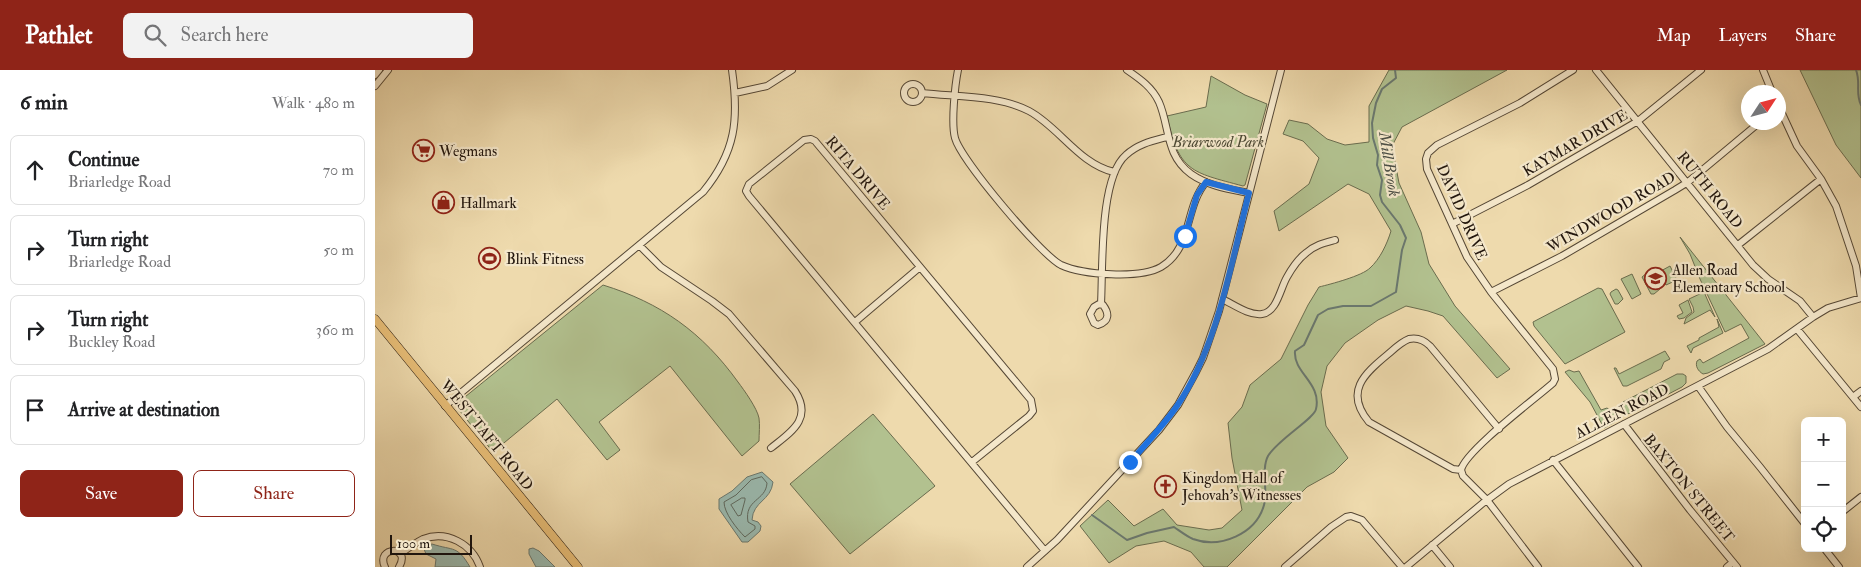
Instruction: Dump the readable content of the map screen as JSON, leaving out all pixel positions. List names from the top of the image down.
{
  "streets": {
    "main road": ["WEST TAFT ROAD"],
    "street": [
      "KAYMAR DRIVE",
      "RITA DRIVE",
      "RUTH ROAD",
      "DAVID DRIVE",
      "WINDWOOD ROAD",
      "ALLEN ROAD",
      "BAXTON STREET"
    ]
  },
  "crossings": [
    ["KAYMAR DRIVE", "RUTH ROAD"],
    ["KAYMAR DRIVE", "DAVID DRIVE"],
    ["RUTH ROAD", "WINDWOOD ROAD"],
    ["RUTH ROAD", "ALLEN ROAD"],
    ["DAVID DRIVE", "WINDWOOD ROAD"],
    ["ALLEN ROAD", "BAXTON STREET"]
  ],
  "water": ["Mill Brook"],
  "parks": ["Briarwood Park"],
  "places": {
    "supermarket": ["Wegmans"],
    "shop": ["Hallmark"],
    "sports": ["Blink Fitness"],
    "school or university": ["Allen Road Elementary School"],
    "church": ["Kingdom Hall of Jehovah’s Witnesses"]
  },
  "scale_bar": "100 m",
  "north": "top right",
  "page": {
    "header": "Pathlet",
    "search": "Search here",
    "nav": ["Map", "Layers", "Share"],
    "heading": ["6 min", "Walk · 480 m"],
    "list": [
      ["Continue", "Briarledge Road", "70 m"],
      ["Turn right", "Briarledge Road", "50 m"],
      ["Turn right", "Buckley Road", "360 m"],
      "Arrive at destination"
    ],
    "map_buttons": ["+", "−"],
    "buttons": ["Save", "Share"],
    "scale": "100 m"
  }
}
